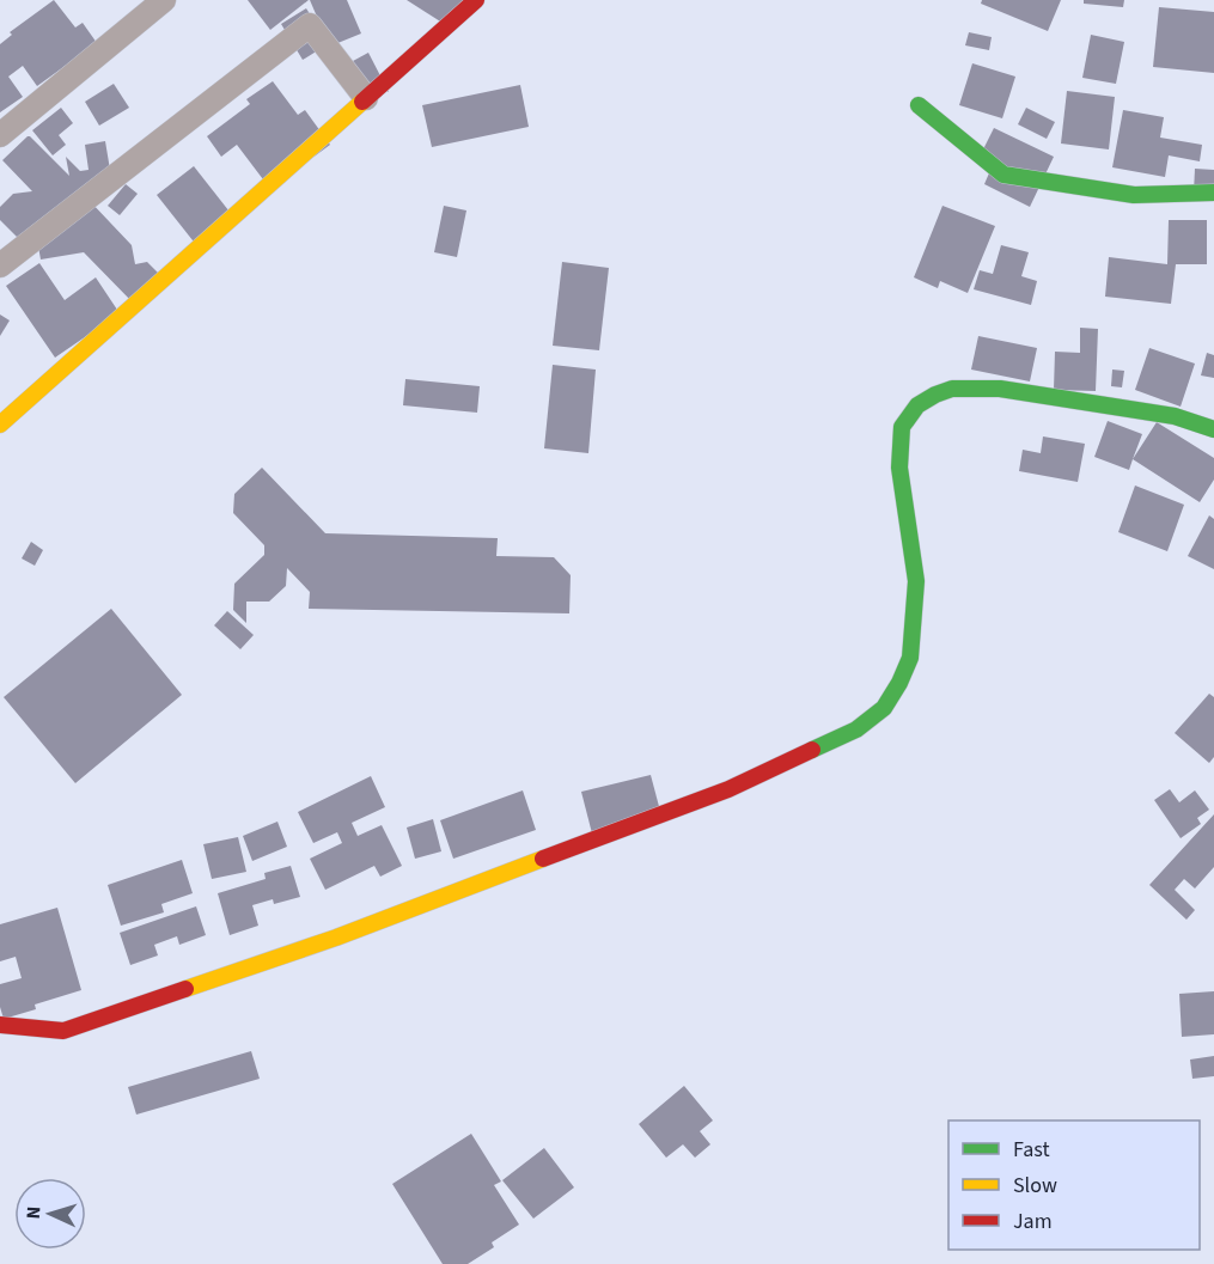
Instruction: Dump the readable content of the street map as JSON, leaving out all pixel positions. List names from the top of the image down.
{
  "legend": ["Fast", "Slow", "Jam"],
  "north": "left"
}
